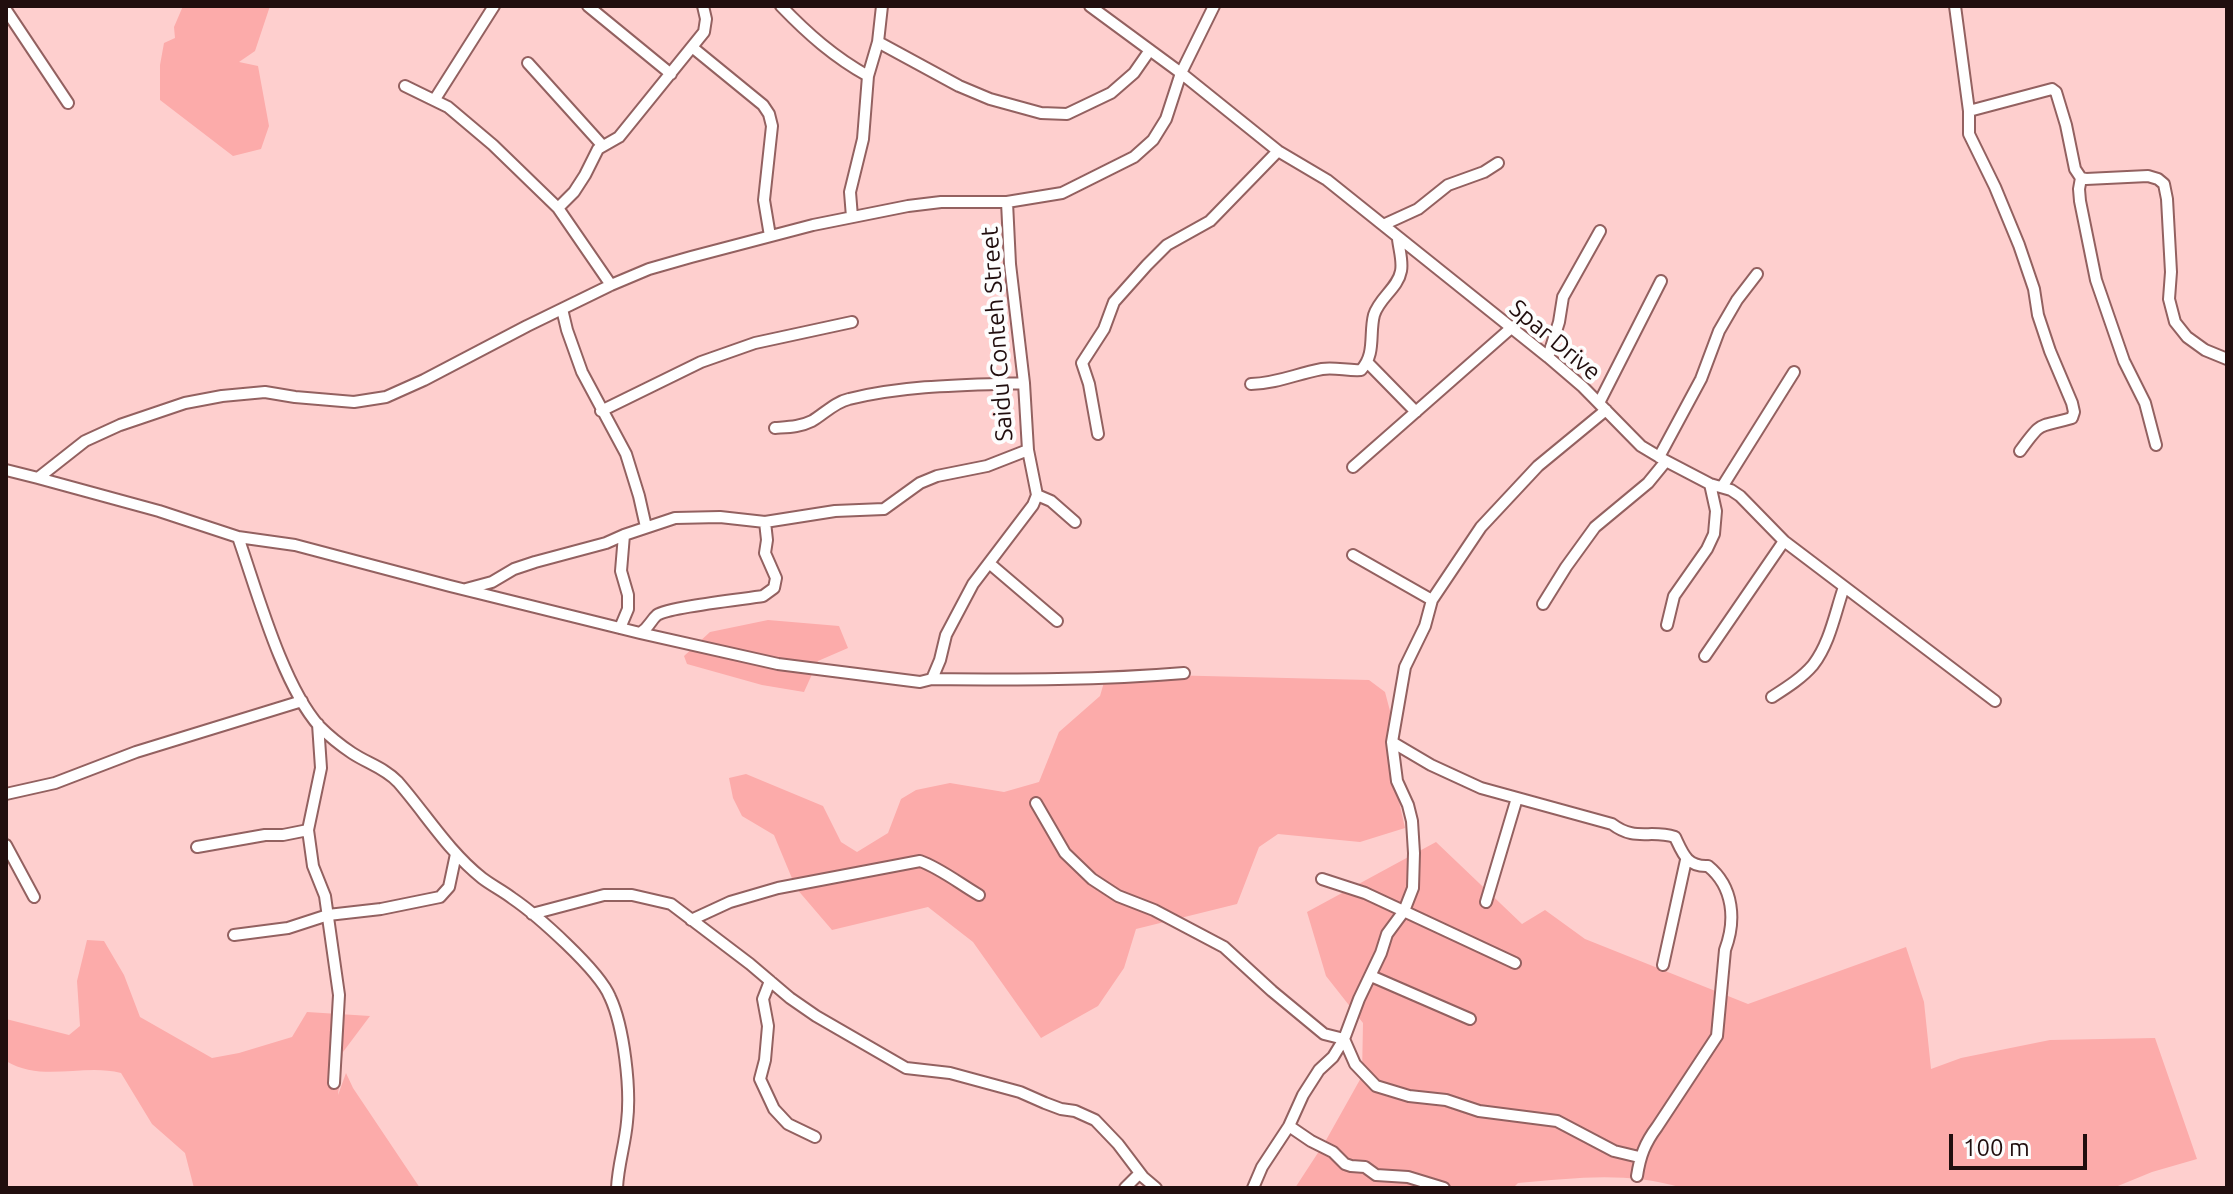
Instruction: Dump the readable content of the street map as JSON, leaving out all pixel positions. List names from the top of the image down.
{
  "streets": {
    "street": ["Saidu Conteh Street", "Spar Drive"]
  },
  "scale_bar": "100 m"
}
